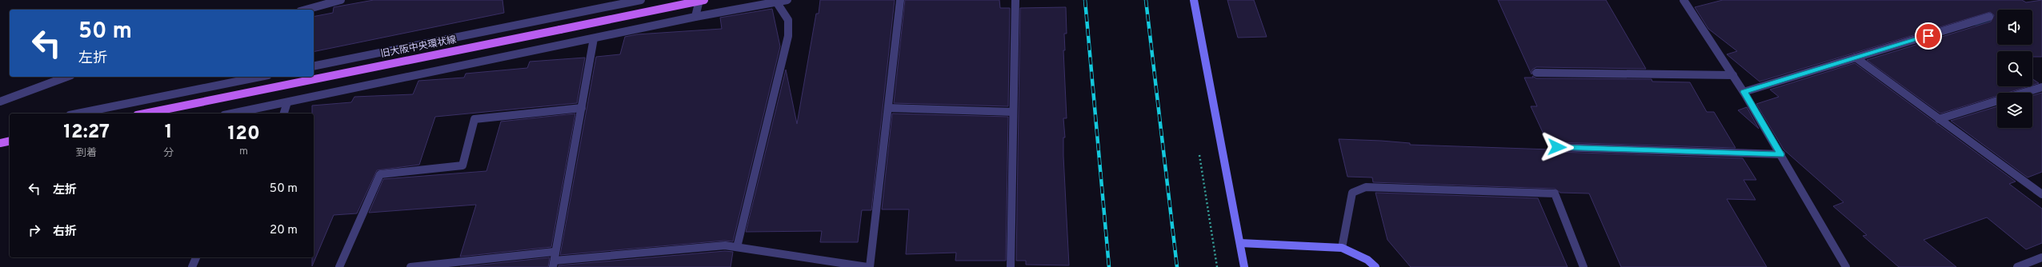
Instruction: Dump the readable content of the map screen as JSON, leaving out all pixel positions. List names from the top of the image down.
{
  "streets": {
    "main road": ["旧大阪中央環状線"]
  },
  "page": {
    "turn": ["50 m", "左折"],
    "eta": [
      "12:27",
      "到着",
      "1",
      "分",
      "120",
      "m"
    ],
    "list": [
      {
        "name": "左折",
        "value": "50 m"
      },
      {
        "name": "右折",
        "value": "20 m"
      }
    ]
  }
}
